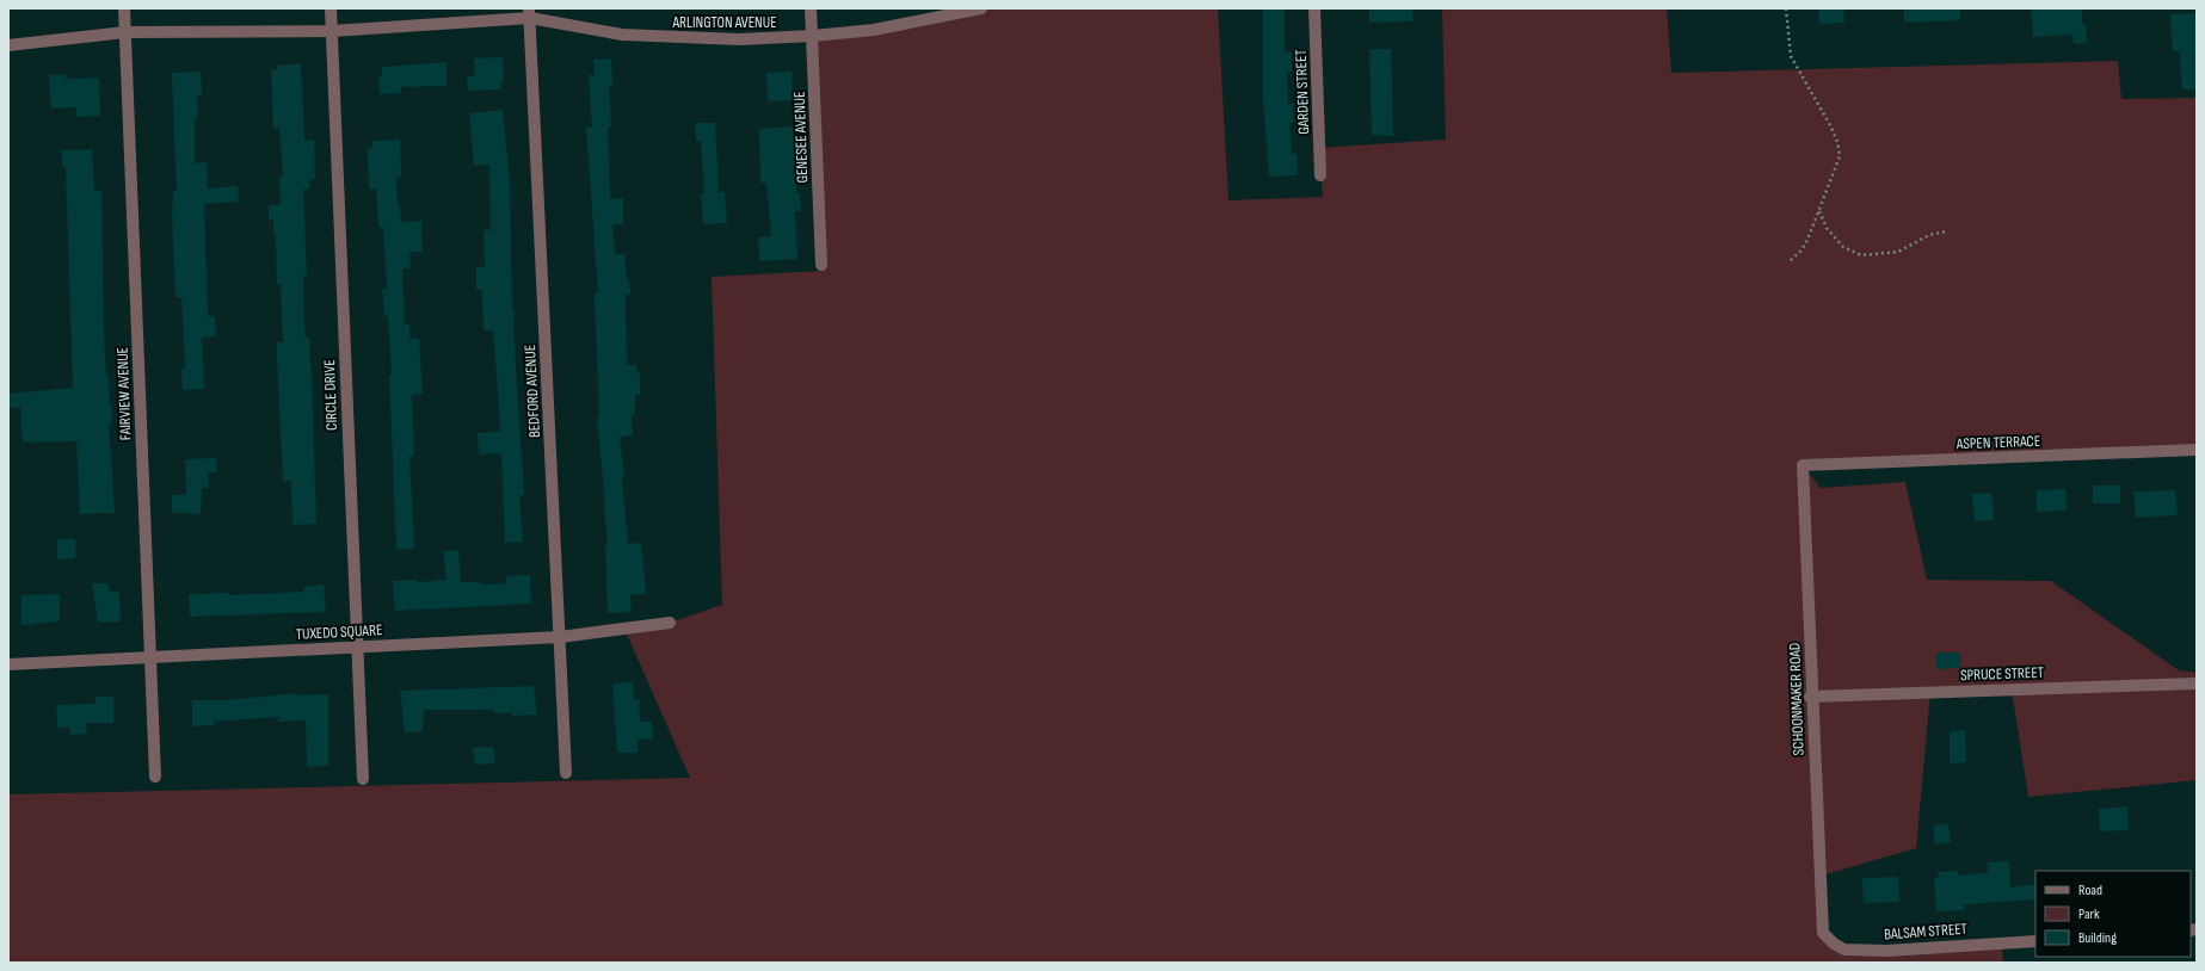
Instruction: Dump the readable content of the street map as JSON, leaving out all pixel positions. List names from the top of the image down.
{
  "streets": {
    "street": [
      "ARLINGTON AVENUE",
      "GARDEN STREET",
      "GENESEE AVENUE",
      "BEDFORD AVENUE",
      "FAIRVIEW AVENUE",
      "CIRCLE DRIVE",
      "ASPEN TERRACE",
      "TUXEDO SQUARE",
      "SPRUCE STREET",
      "SCHOONMAKER ROAD",
      "BALSAM STREET"
    ]
  },
  "crossings": [
    ["ARLINGTON AVENUE", "GENESEE AVENUE"],
    ["ARLINGTON AVENUE", "BEDFORD AVENUE"],
    ["ARLINGTON AVENUE", "FAIRVIEW AVENUE"],
    ["ARLINGTON AVENUE", "CIRCLE DRIVE"],
    ["BEDFORD AVENUE", "TUXEDO SQUARE"],
    ["FAIRVIEW AVENUE", "TUXEDO SQUARE"],
    ["CIRCLE DRIVE", "TUXEDO SQUARE"],
    ["ASPEN TERRACE", "SCHOONMAKER ROAD"],
    ["SPRUCE STREET", "SCHOONMAKER ROAD"],
    ["SCHOONMAKER ROAD", "BALSAM STREET"]
  ],
  "legend": ["Road", "Park", "Building"]
}
